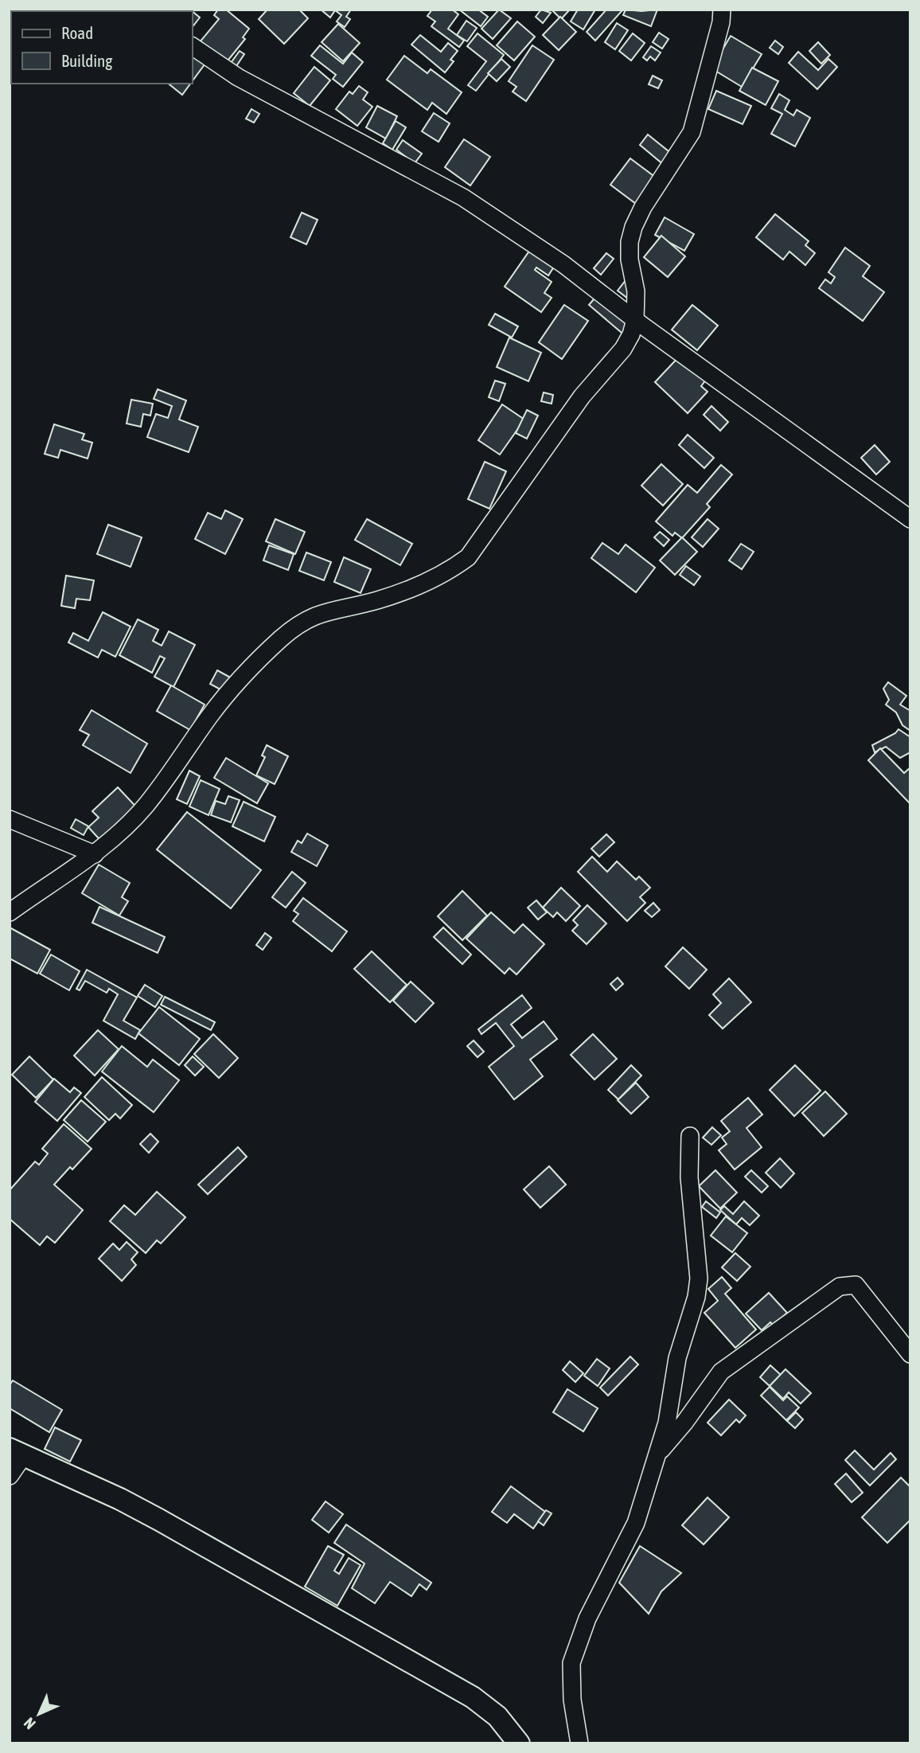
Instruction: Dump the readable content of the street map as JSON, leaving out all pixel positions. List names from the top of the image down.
{
  "legend": ["Road", "Building"],
  "north": "bottom left"
}
